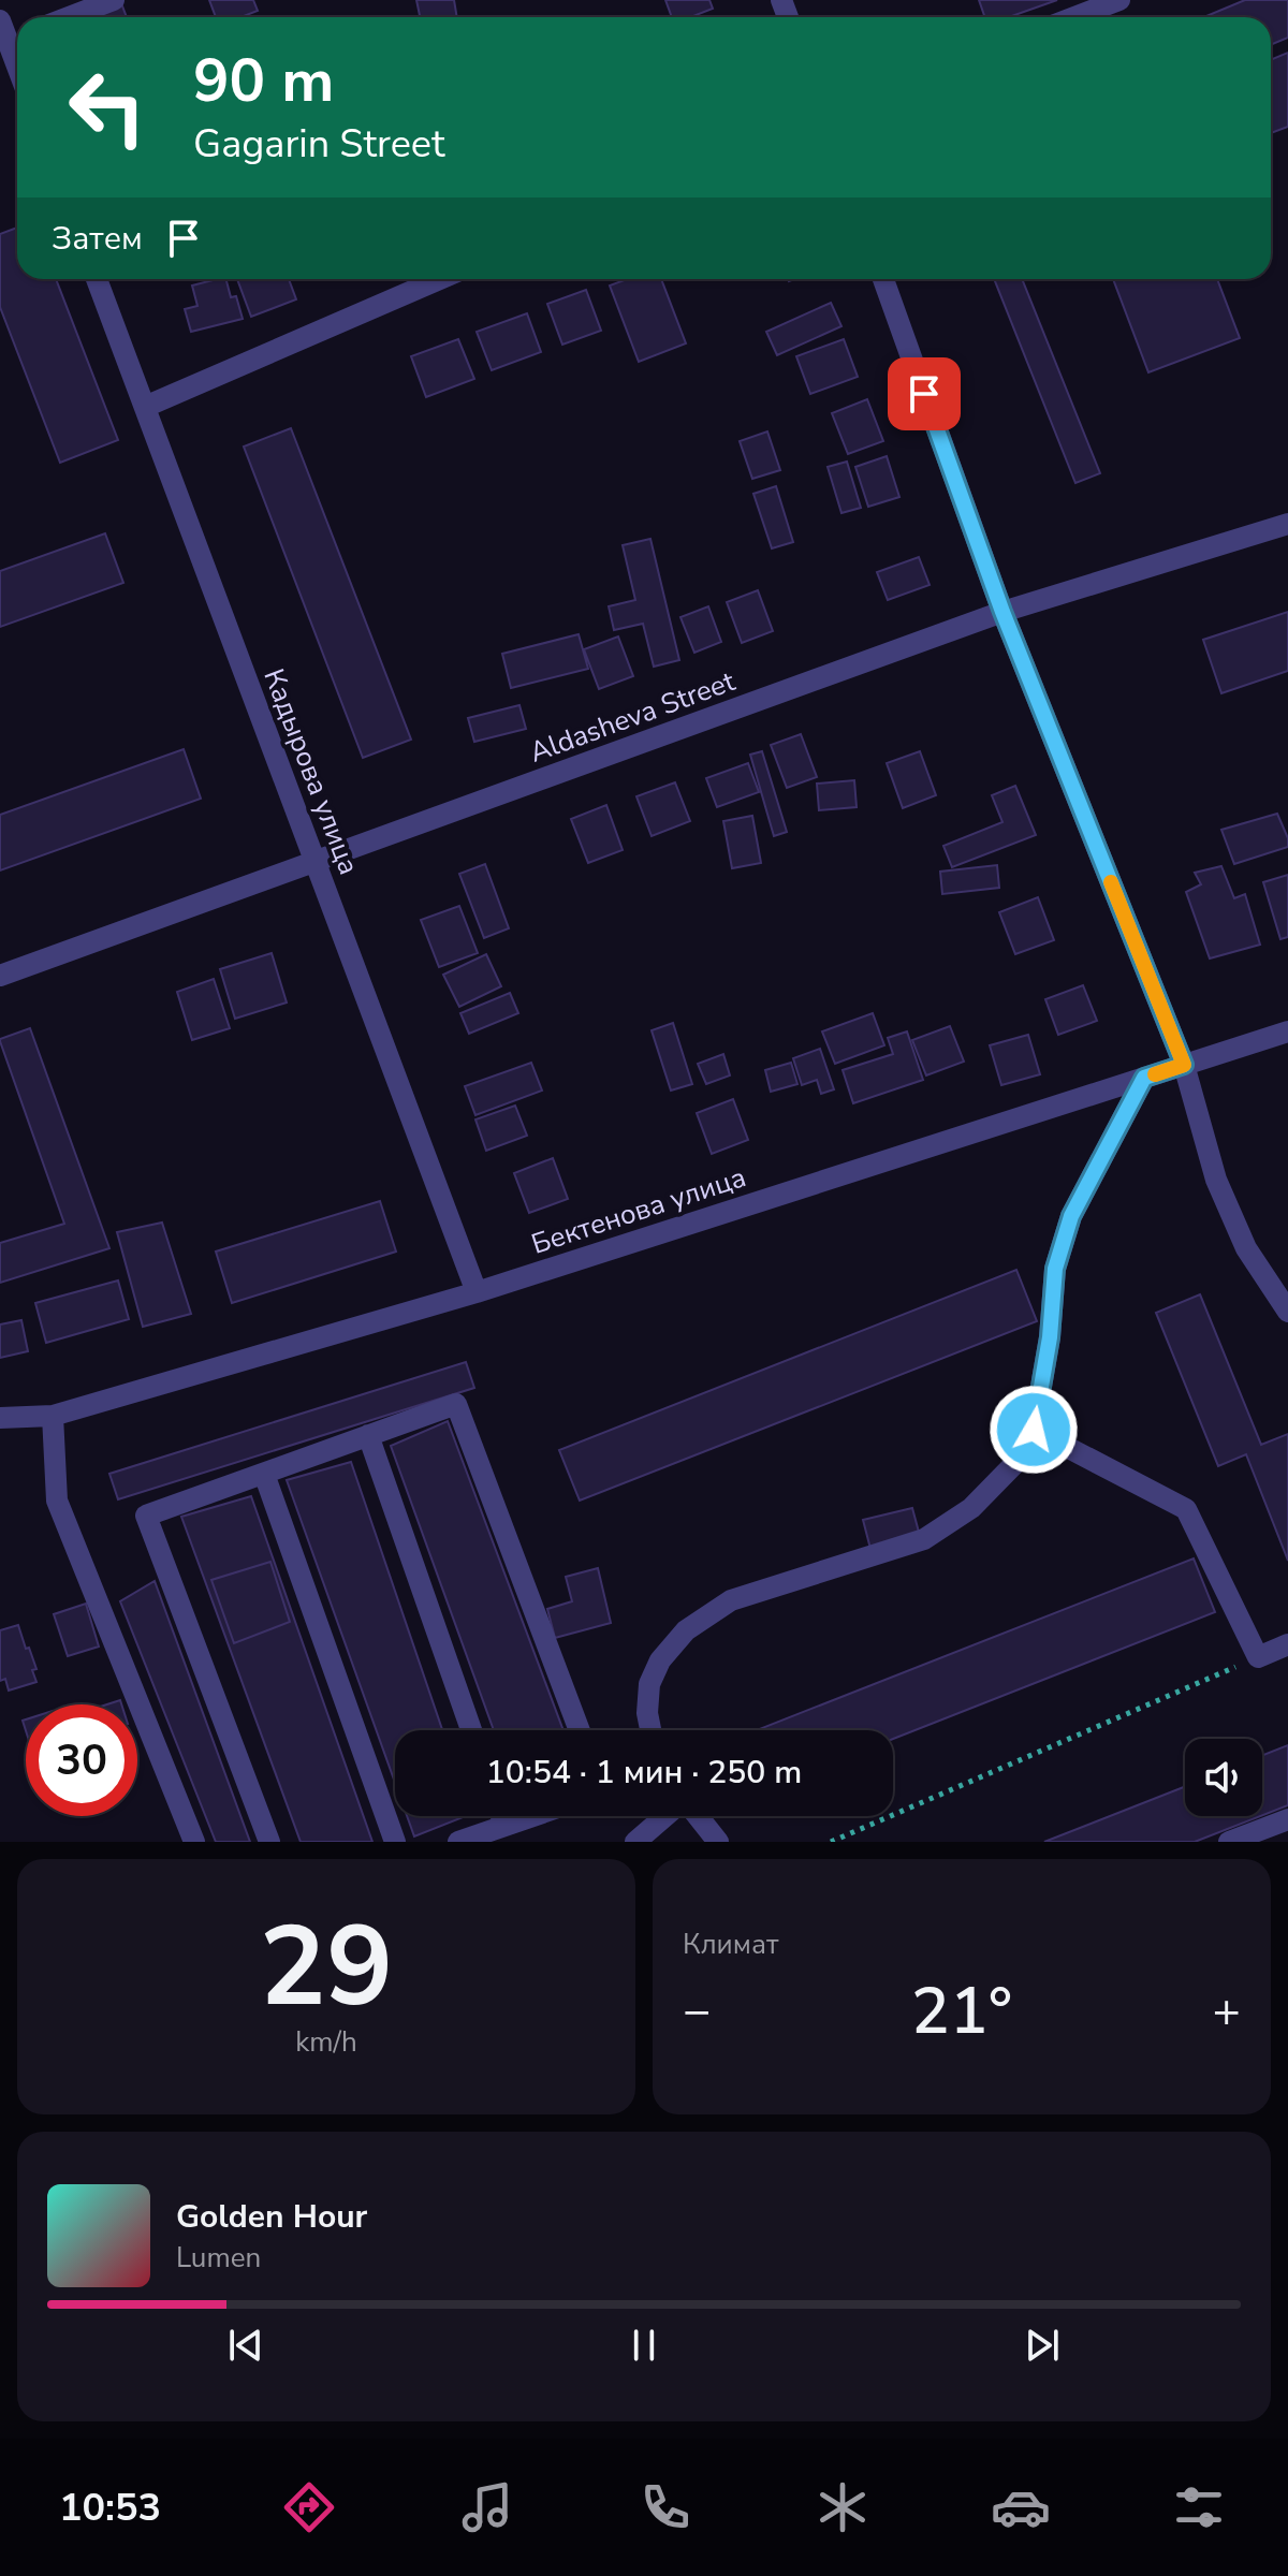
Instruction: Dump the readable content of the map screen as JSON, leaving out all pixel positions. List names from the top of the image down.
{
  "streets": {
    "street": ["Aldasheva Street", "Кадырова улица", "Бектенова улица"]
  },
  "crossings": [
    ["Aldasheva Street", "Кадырова улица"],
    ["Кадырова улица", "Бектенова улица"]
  ],
  "page": {
    "turn": ["90 m", "Gagarin Street"],
    "then": "Затем",
    "limit": "30",
    "trip": "10:54 · 1 мин · 250 m",
    "tile": [
      ["29", "km/h"],
      "Климат"
    ],
    "heat": ["−", "21°", "+"],
    "song": ["Golden Hour", "Lumen"],
    "tabs": "10:53"
  }
}
